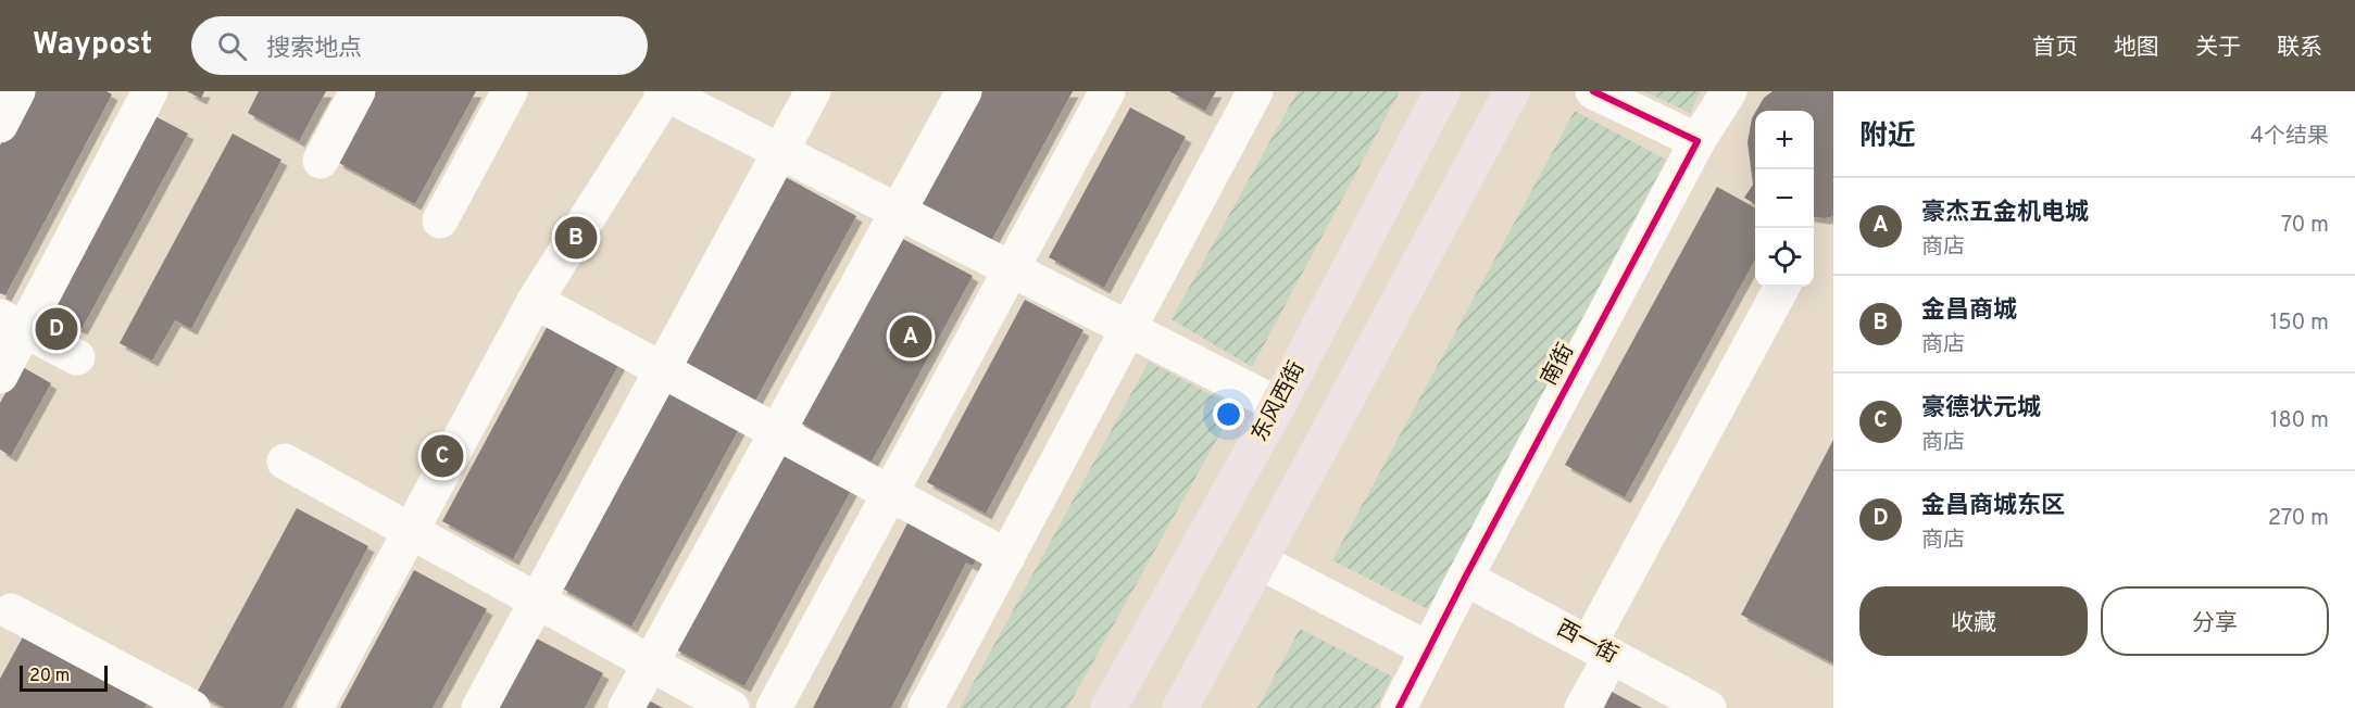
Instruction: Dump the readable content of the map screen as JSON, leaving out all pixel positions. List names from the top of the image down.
{
  "streets": {
    "main road": ["东风西街"],
    "street": ["南街", "西一街"]
  },
  "crossings": [
    ["南街", "西一街"]
  ],
  "scale_bar": "20 m",
  "page": {
    "header": "Waypost",
    "search": "搜索地点",
    "nav": [
      "首页",
      "地图",
      "关于",
      "联系"
    ],
    "heading": ["附近", "4个结果"],
    "map_buttons": ["+", "−"],
    "list": [
      {
        "mark": "A",
        "name": "豪杰五金机电城",
        "note": "商店",
        "value": "70 m"
      },
      {
        "mark": "B",
        "name": "金昌商城",
        "note": "商店",
        "value": "150 m"
      },
      {
        "mark": "C",
        "name": "豪德状元城",
        "note": "商店",
        "value": "180 m"
      },
      {
        "mark": "D",
        "name": "金昌商城东区",
        "note": "商店",
        "value": "270 m"
      }
    ],
    "pins": [
      "B",
      "D",
      "A",
      "C"
    ],
    "buttons": ["收藏", "分享"],
    "scale": "20 m"
  }
}
